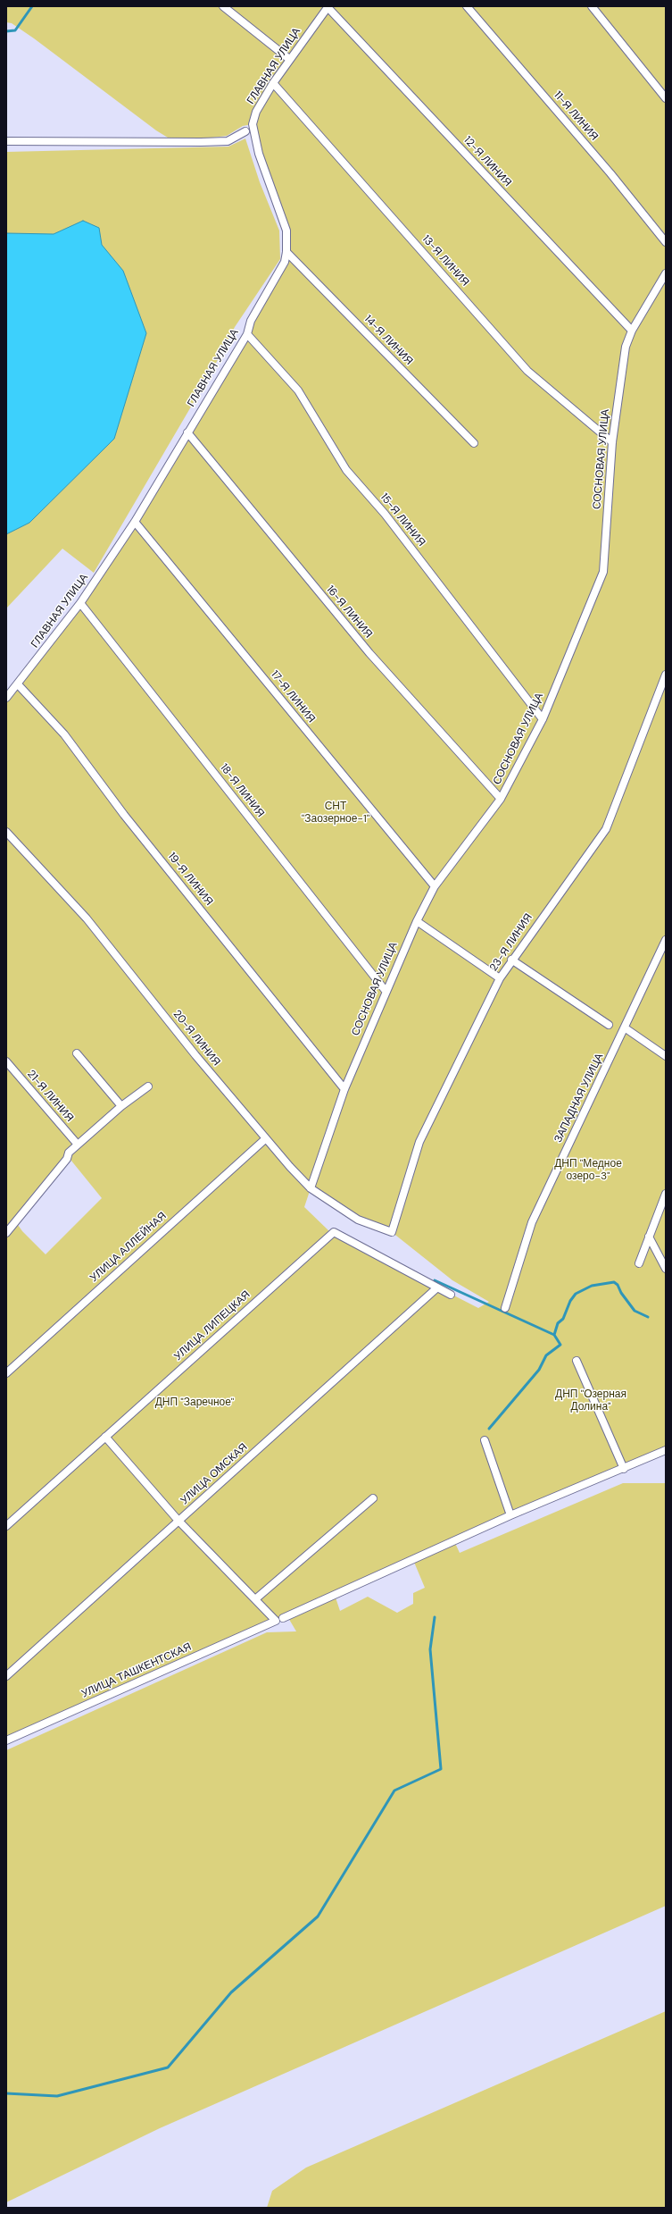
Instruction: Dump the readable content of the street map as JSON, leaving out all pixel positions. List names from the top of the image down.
{
  "streets": {
    "street": [
      "ГЛАВНАЯ УЛИЦА",
      "11-Я ЛИНИЯ",
      "12-Я ЛИНИЯ",
      "13-Я ЛИНИЯ",
      "14-Я ЛИНИЯ",
      "СОСНОВАЯ УЛИЦА",
      "15-Я ЛИНИЯ",
      "16-Я ЛИНИЯ",
      "17-Я ЛИНИЯ",
      "18-Я ЛИНИЯ",
      "19-Я ЛИНИЯ",
      "23-Я ЛИНИЯ",
      "20-Я ЛИНИЯ",
      "21-Я ЛИНИЯ",
      "ЗАПАДНАЯ УЛИЦА",
      "УЛИЦА АЛЛЕЙНАЯ",
      "УЛИЦА ЛИПЕЦКАЯ",
      "УЛИЦА ОМСКАЯ",
      "УЛИЦА ТАШКЕНТСКАЯ"
    ]
  },
  "crossings": [
    ["ГЛАВНАЯ УЛИЦА", "12-Я ЛИНИЯ"],
    ["ГЛАВНАЯ УЛИЦА", "13-Я ЛИНИЯ"],
    ["ГЛАВНАЯ УЛИЦА", "14-Я ЛИНИЯ"],
    ["ГЛАВНАЯ УЛИЦА", "15-Я ЛИНИЯ"],
    ["ГЛАВНАЯ УЛИЦА", "16-Я ЛИНИЯ"],
    ["ГЛАВНАЯ УЛИЦА", "17-Я ЛИНИЯ"],
    ["ГЛАВНАЯ УЛИЦА", "18-Я ЛИНИЯ"],
    ["ГЛАВНАЯ УЛИЦА", "19-Я ЛИНИЯ"],
    ["12-Я ЛИНИЯ", "СОСНОВАЯ УЛИЦА"],
    ["13-Я ЛИНИЯ", "СОСНОВАЯ УЛИЦА"],
    ["СОСНОВАЯ УЛИЦА", "15-Я ЛИНИЯ"],
    ["СОСНОВАЯ УЛИЦА", "16-Я ЛИНИЯ"],
    ["СОСНОВАЯ УЛИЦА", "17-Я ЛИНИЯ"],
    ["СОСНОВАЯ УЛИЦА", "18-Я ЛИНИЯ"],
    ["СОСНОВАЯ УЛИЦА", "19-Я ЛИНИЯ"],
    ["СОСНОВАЯ УЛИЦА", "20-Я ЛИНИЯ"],
    ["23-Я ЛИНИЯ", "20-Я ЛИНИЯ"],
    ["20-Я ЛИНИЯ", "УЛИЦА АЛЛЕЙНАЯ"],
    ["УЛИЦА ЛИПЕЦКАЯ", "УЛИЦА ОМСКАЯ"]
  ],
  "parks": [
    "СНТ \"Заозерное-1\"",
    "ДНП \"Медное озеро-3\"",
    "ДНП \"Озерная Долина\"",
    "ДНП \"Заречное\""
  ]
}
